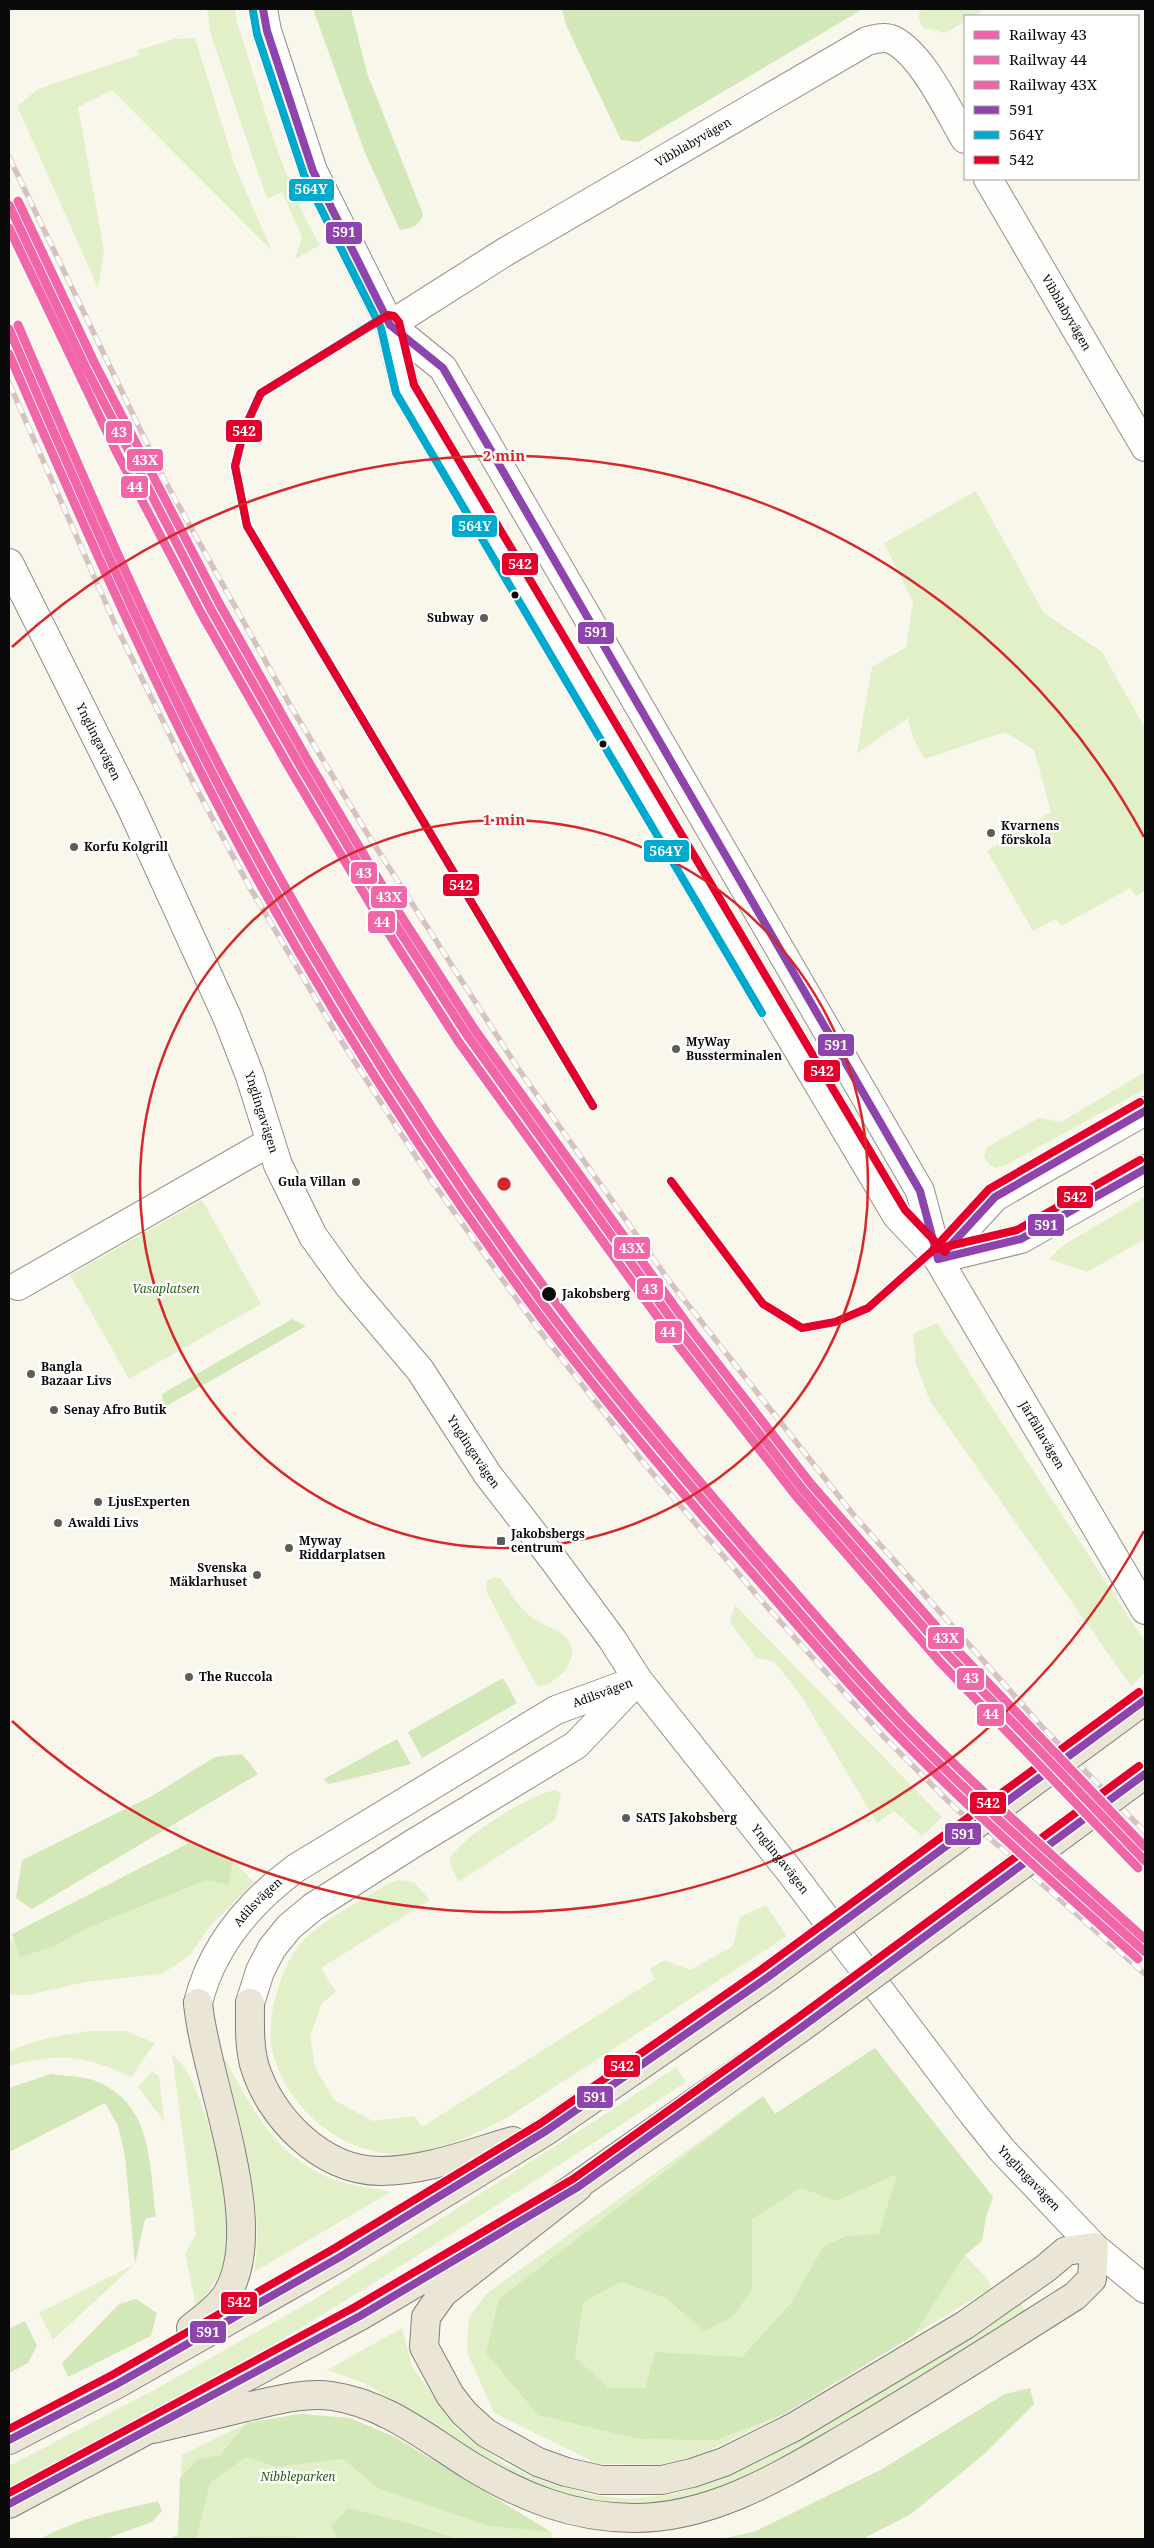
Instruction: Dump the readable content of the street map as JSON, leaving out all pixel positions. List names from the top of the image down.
{
  "streets": {
    "street": [
      "Vibblabyvägen",
      "Ynglingavägen",
      "Järfällavägen",
      "Adilsvägen"
    ]
  },
  "crossings": [
    ["Vibblabyvägen", "Järfällavägen"],
    ["Ynglingavägen", "Adilsvägen"]
  ],
  "parks": ["Vasaplatsen", "Nibbleparken"],
  "places": {
    "other": [
      "Subway",
      "Kvarnens förskola",
      "Korfu Kolgrill",
      "MyWay Bussterminalen",
      "Gula Villan",
      "Jakobsberg",
      "Bangla Bazaar Livs",
      "Senay Afro Butik",
      "LjusExperten",
      "Awaldi Livs",
      "Myway Riddarplatsen",
      "Svenska Mäklarhuset",
      "The Ruccola",
      "SATS Jakobsberg"
    ],
    "transit": ["Jakobsbergs centrum"]
  },
  "lines": [
    "transit line 591",
    "transit line 564Y",
    "rail line 43X",
    "rail line 43",
    "rail line 44",
    "transit line 542"
  ],
  "legend": [
    "Railway 43",
    "Railway 44",
    "Railway 43X",
    "591",
    "564Y",
    "542"
  ],
  "rings": ["2 min", "1 min"]
}
